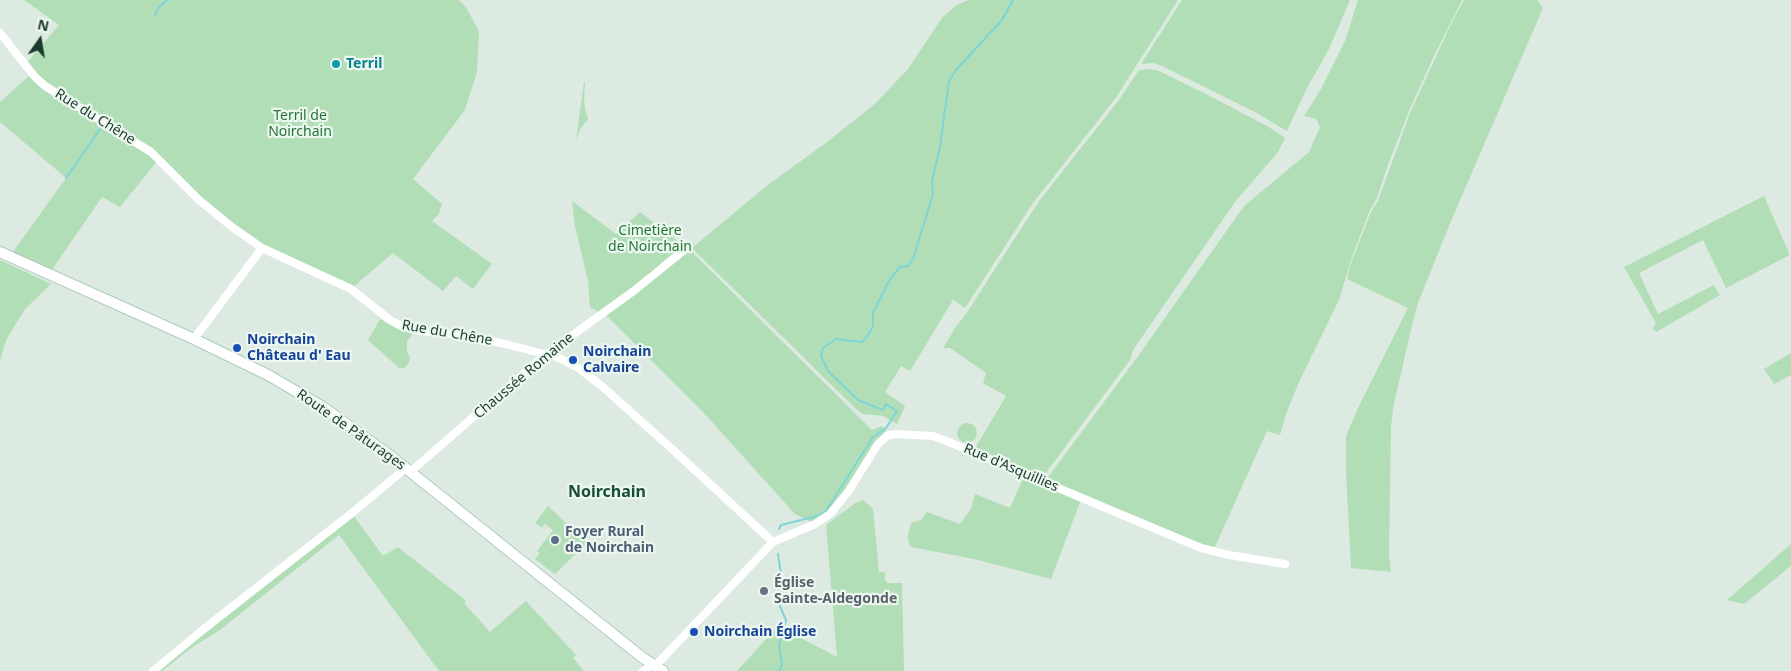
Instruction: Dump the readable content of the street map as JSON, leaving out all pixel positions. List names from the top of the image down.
{
  "streets": {
    "main road": ["Route de Pâturages"],
    "street": ["Rue du Chêne", "Chaussée Romaine", "Rue d'Asquillies"]
  },
  "crossings": [
    ["Rue du Chêne", "Chaussée Romaine"],
    ["Rue du Chêne", "Rue d'Asquillies"],
    ["Chaussée Romaine", "Route de Pâturages"]
  ],
  "districts": ["Noirchain"],
  "parks": ["Terril de Noirchain", "Cimetière de Noirchain"],
  "places": [
    "Terril",
    "Noirchain Château d' Eau",
    "Noirchain Calvaire",
    "Foyer Rural de Noirchain",
    "Église Sainte-Aldegonde",
    "Noirchain Église"
  ],
  "north": "top"
}
